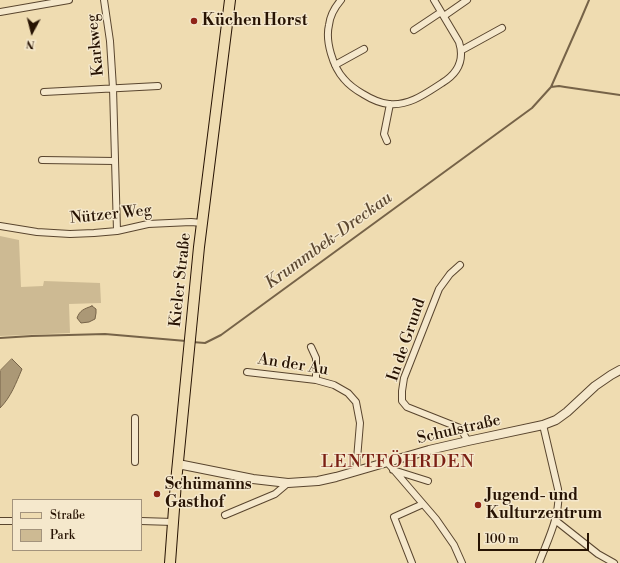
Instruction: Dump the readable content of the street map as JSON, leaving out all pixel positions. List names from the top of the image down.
{
  "streets": {
    "main road": ["Kieler Straße"],
    "street": [
      "Karkweg",
      "Nützer Weg",
      "In de Grund",
      "An der Au",
      "Schulstraße"
    ]
  },
  "crossings": [
    ["Karkweg", "Nützer Weg"],
    ["Nützer Weg", "Kieler Straße"],
    ["Kieler Straße", "Schulstraße"],
    ["In de Grund", "Schulstraße"],
    ["An der Au", "Schulstraße"]
  ],
  "districts": ["LENTFÖHRDEN"],
  "water": ["Krummbek-Dreckau"],
  "places": ["Küchen Horst", "Schümanns Gasthof", "Jugend- und Kulturzentrum"],
  "legend": ["Straße", "Park"],
  "scale_bar": "100 m",
  "north": "bottom"
}
